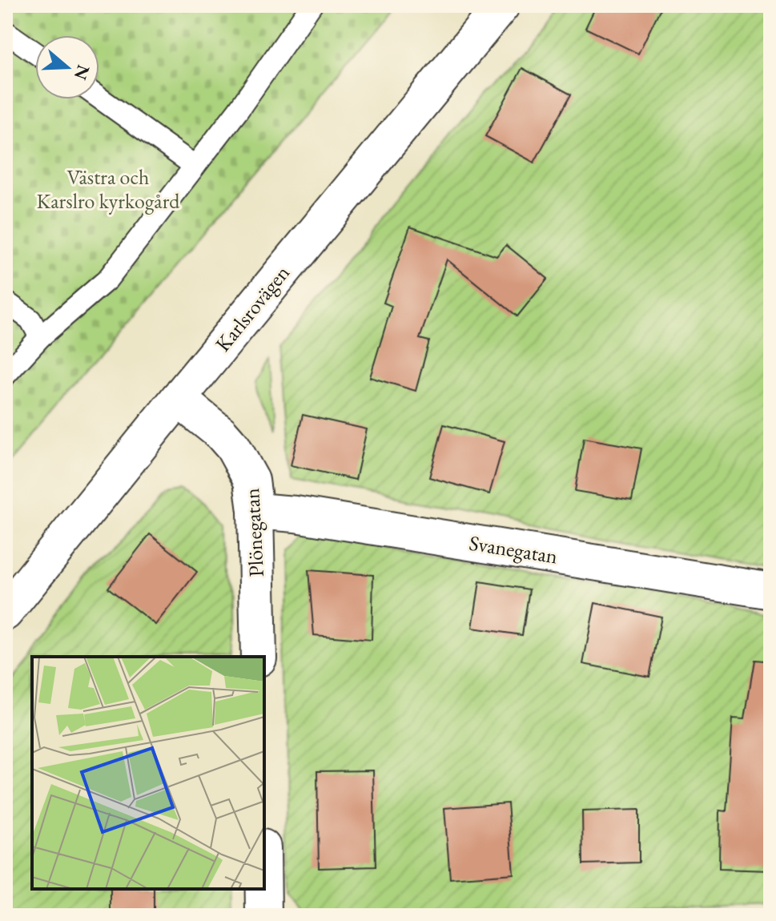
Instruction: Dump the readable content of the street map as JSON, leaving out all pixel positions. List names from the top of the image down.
{
  "streets": {
    "street": ["Karlsrovägen", "Plönegatan", "Svanegatan"]
  },
  "crossings": [
    ["Karlsrovägen", "Plönegatan"],
    ["Plönegatan", "Svanegatan"]
  ],
  "parks": ["Västra och Karslro kyrkogård"],
  "north": "right"
}
